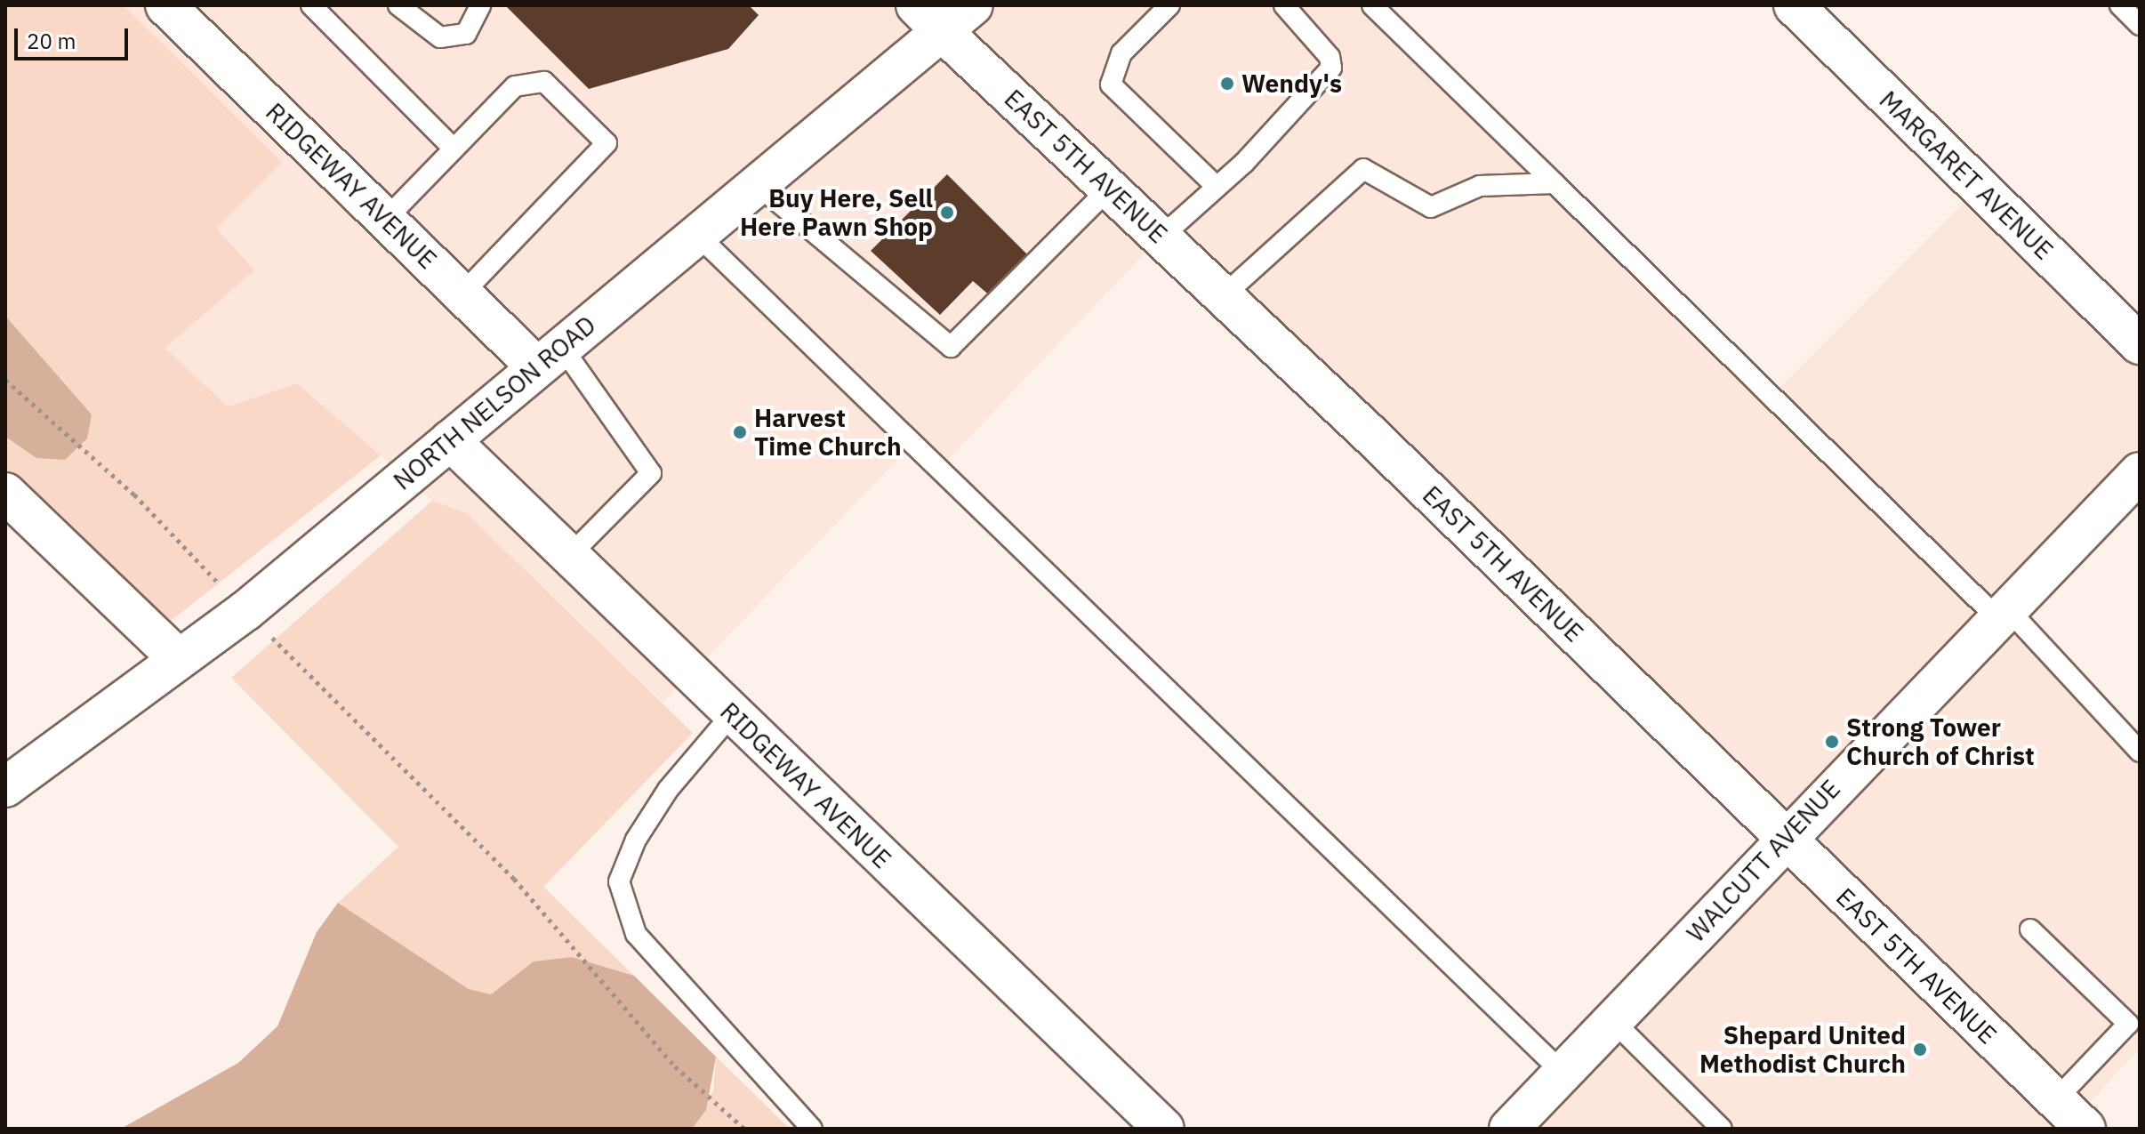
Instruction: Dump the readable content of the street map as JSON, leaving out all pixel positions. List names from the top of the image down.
{
  "streets": {
    "street": [
      "EAST 5TH AVENUE",
      "MARGARET AVENUE",
      "RIDGEWAY AVENUE",
      "NORTH NELSON ROAD",
      "WALCUTT AVENUE"
    ]
  },
  "crossings": [
    ["EAST 5TH AVENUE", "NORTH NELSON ROAD"],
    ["EAST 5TH AVENUE", "WALCUTT AVENUE"],
    ["RIDGEWAY AVENUE", "NORTH NELSON ROAD"]
  ],
  "places": [
    "Wendy's",
    "Buy Here, Sell Here Pawn Shop",
    "Harvest Time Church",
    "Strong Tower Church of Christ",
    "Shepard United Methodist Church"
  ],
  "scale_bar": "20 m"
}
